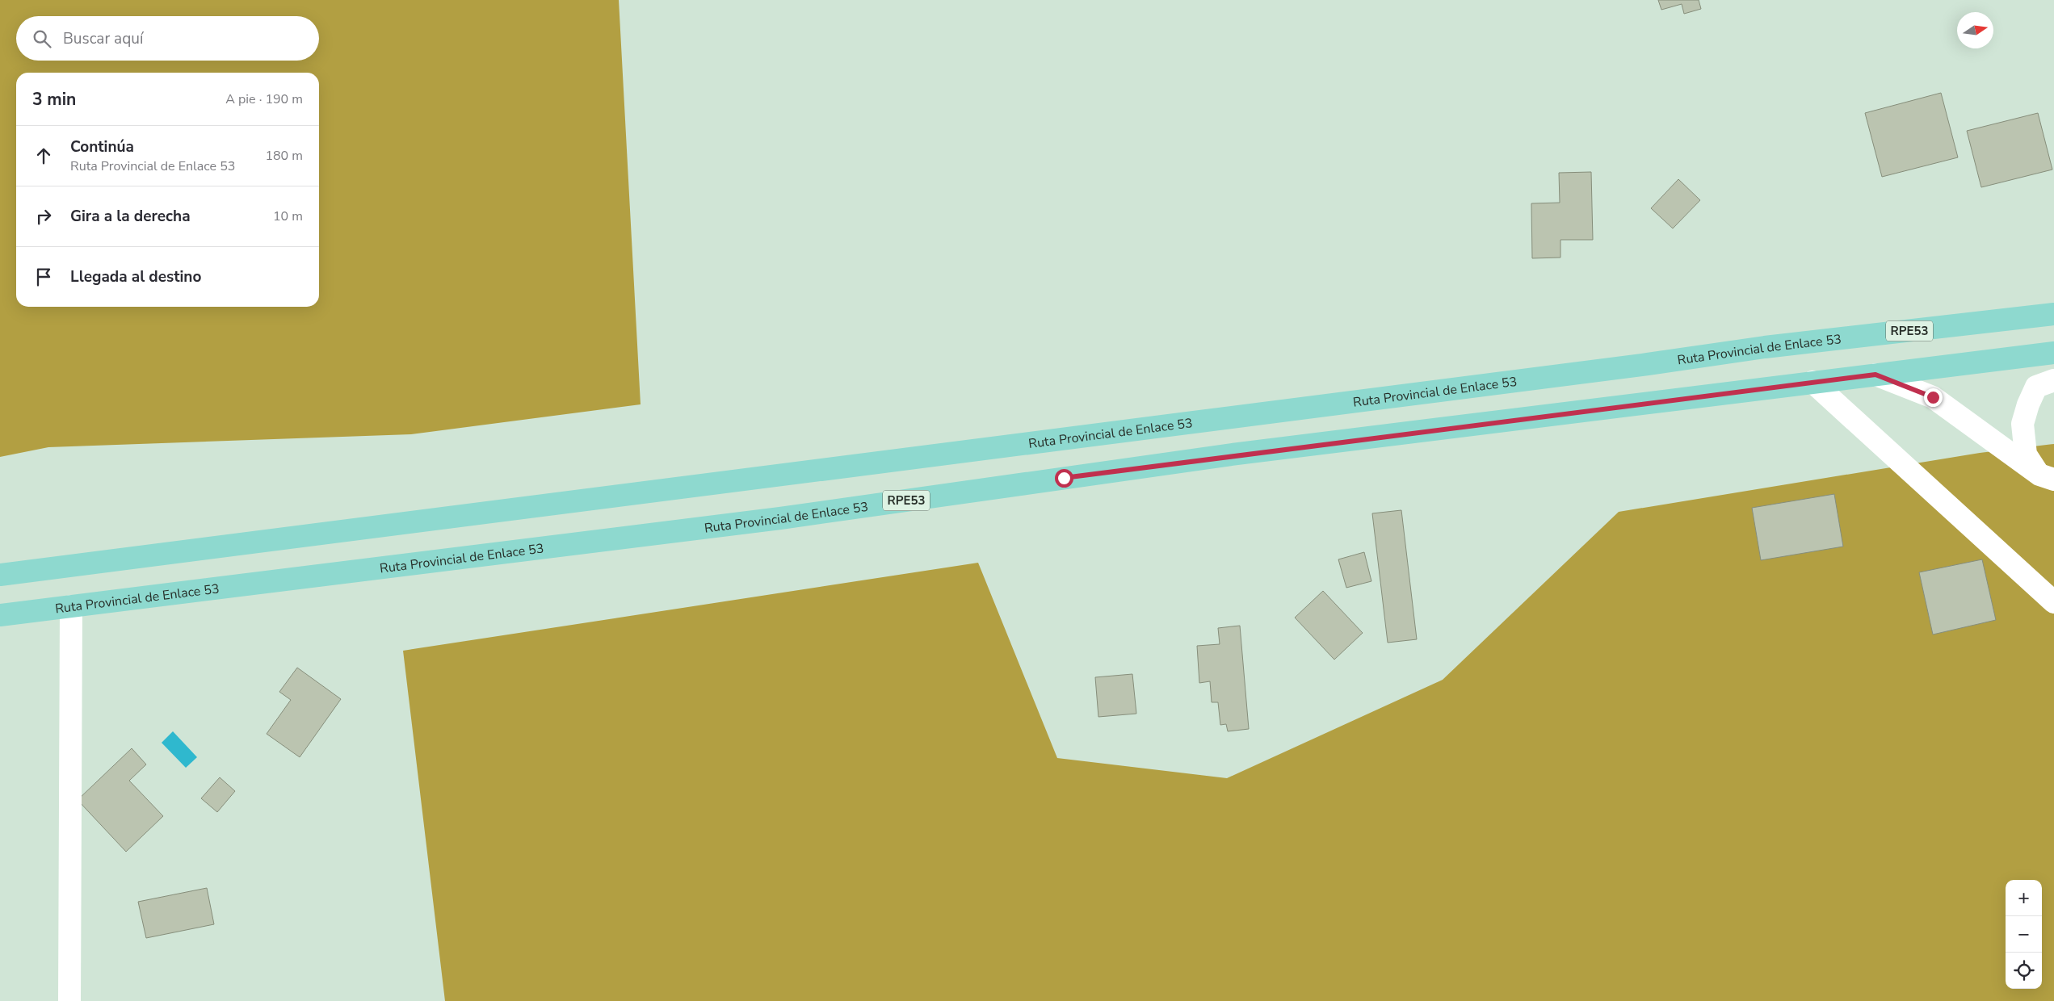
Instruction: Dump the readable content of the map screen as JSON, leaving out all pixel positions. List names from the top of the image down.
{
  "streets": {
    "main road": ["RPE53", "Ruta Provincial de Enlace 53"]
  },
  "north": "right",
  "page": {
    "search": "Buscar aquí",
    "heading": ["3 min", "A pie · 190 m"],
    "list": [
      ["Continúa", "Ruta Provincial de Enlace 53", "180 m"],
      ["Gira a la derecha", "10 m"],
      "Llegada al destino"
    ],
    "map_buttons": ["+", "−"]
  }
}
